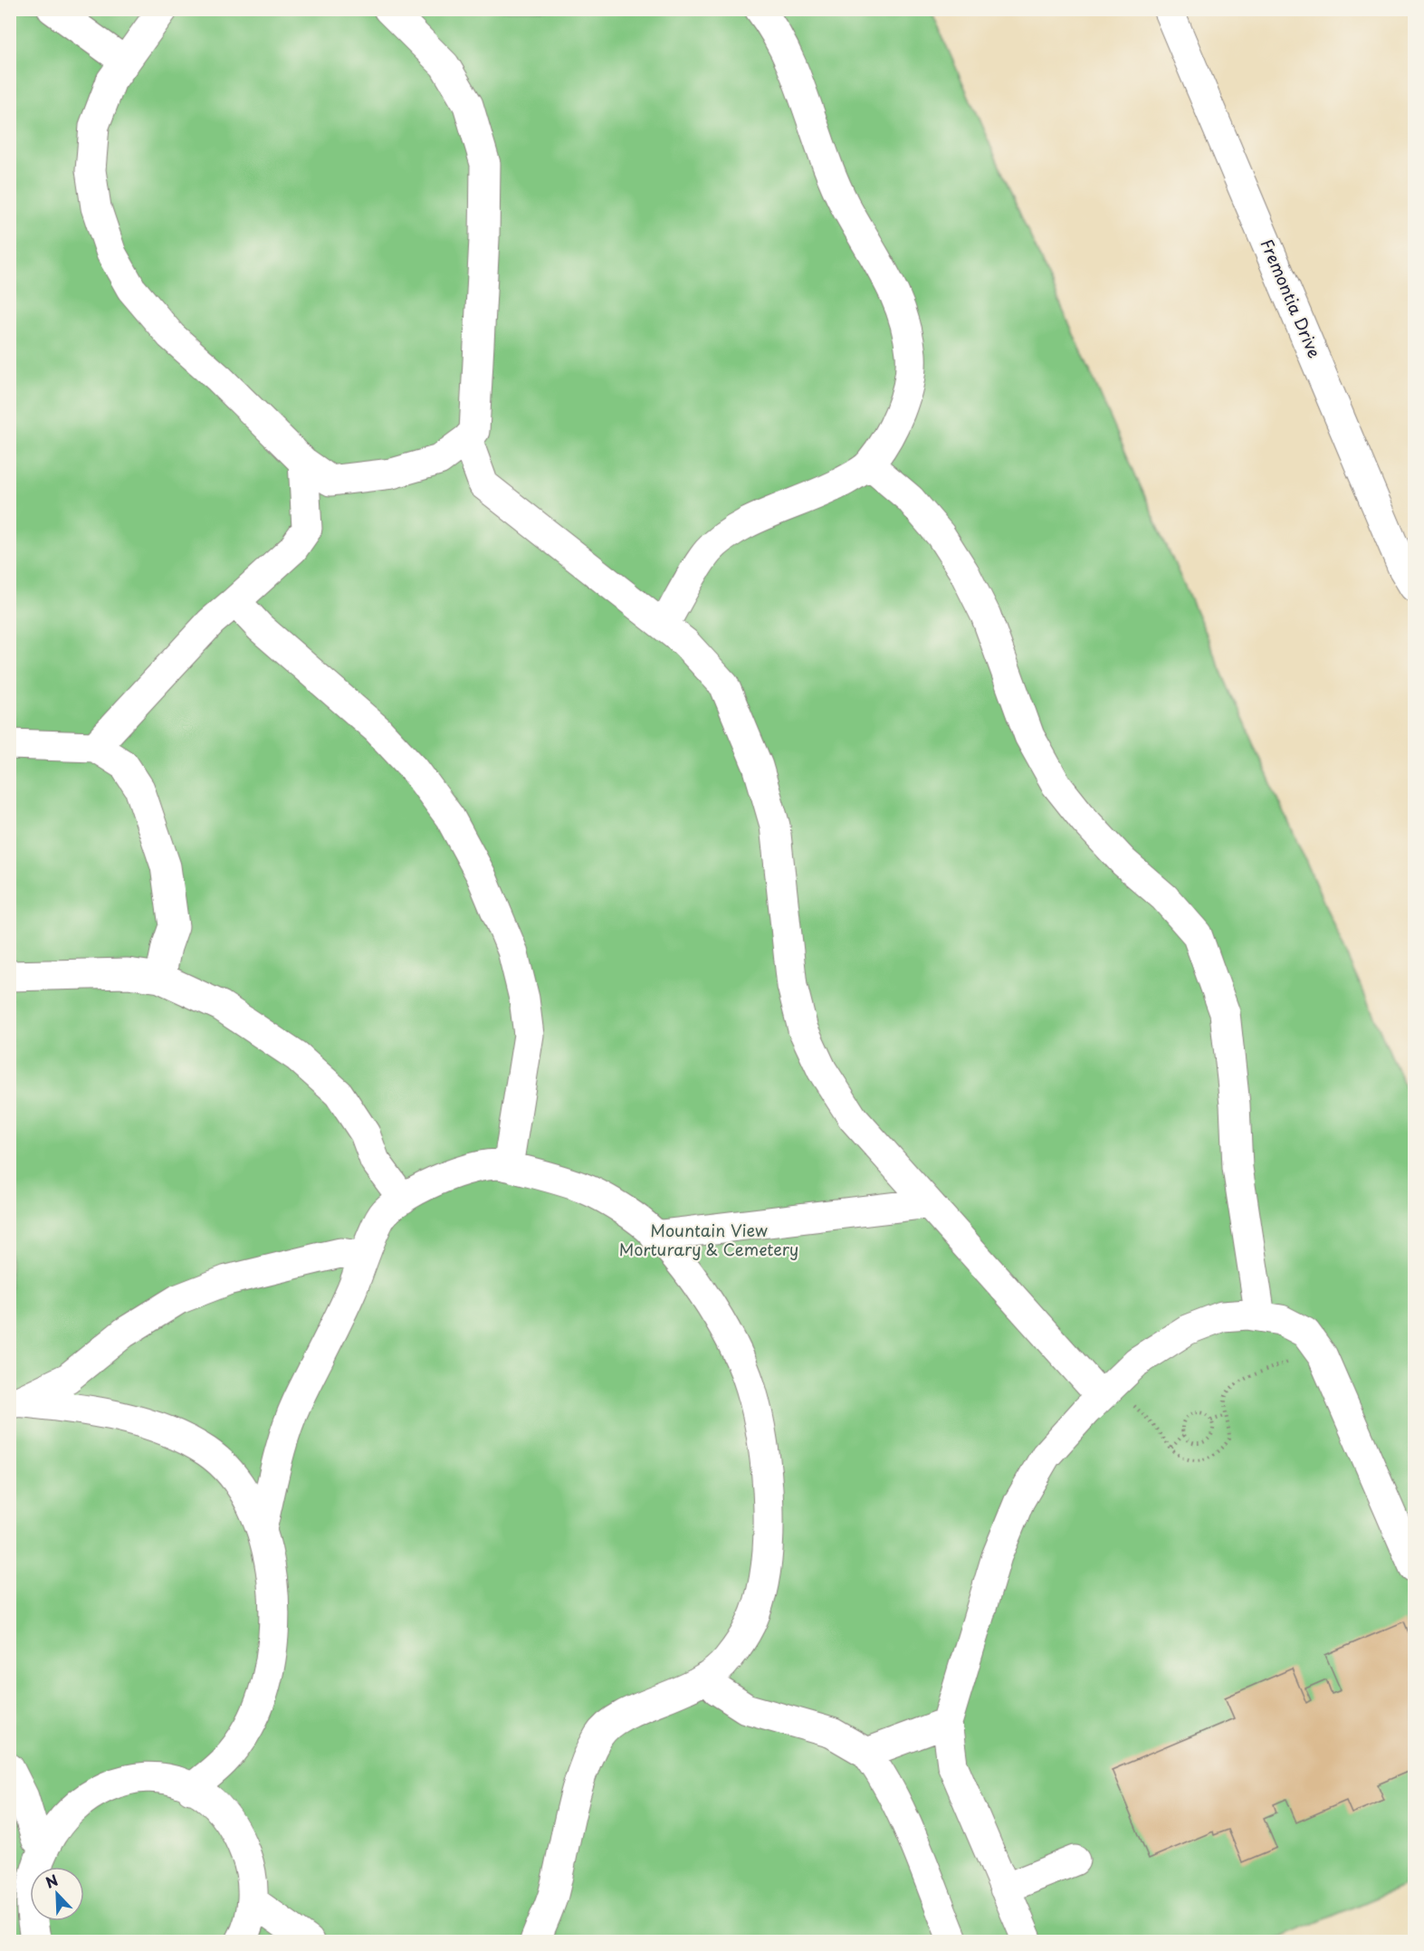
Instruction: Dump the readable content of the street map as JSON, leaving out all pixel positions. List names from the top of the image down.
{
  "streets": {
    "street": ["Fremontia Drive"]
  },
  "parks": ["Mountain View Morturary & Cemetery"],
  "north": "top left"
}
